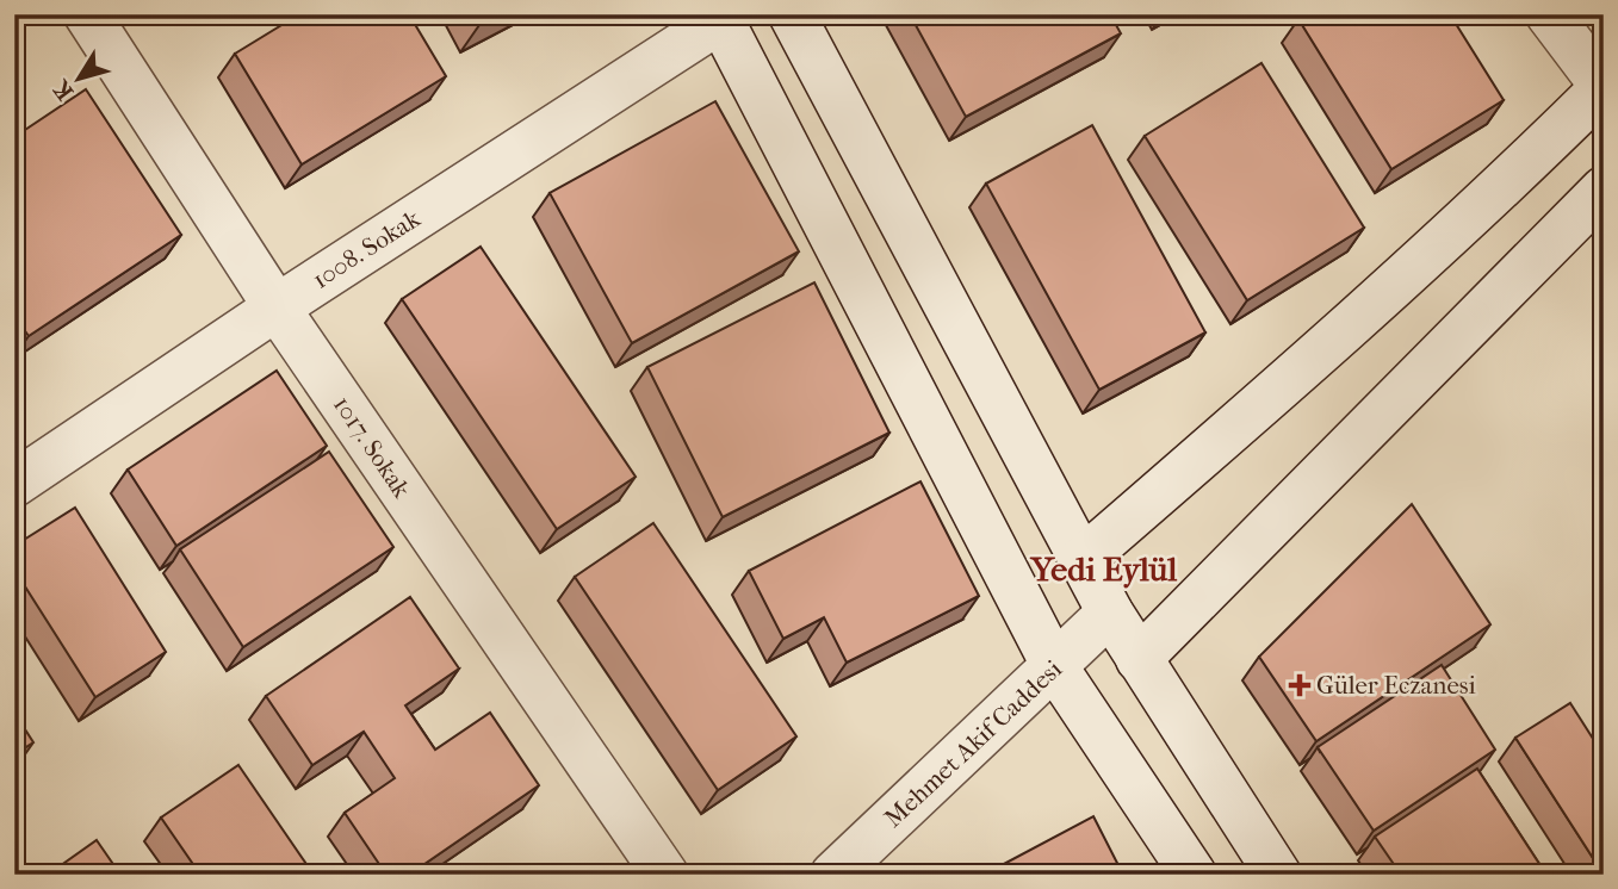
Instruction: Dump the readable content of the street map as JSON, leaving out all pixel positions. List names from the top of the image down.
{
  "streets": {
    "street": ["1008. Sokak", "1017. Sokak", "Mehmet Akif Caddesi"]
  },
  "crossings": [
    ["1008. Sokak", "1017. Sokak"]
  ],
  "districts": ["Yedi Eylül"],
  "places": {
    "health": ["Güler Eczanesi"]
  },
  "north": "bottom left"
}
